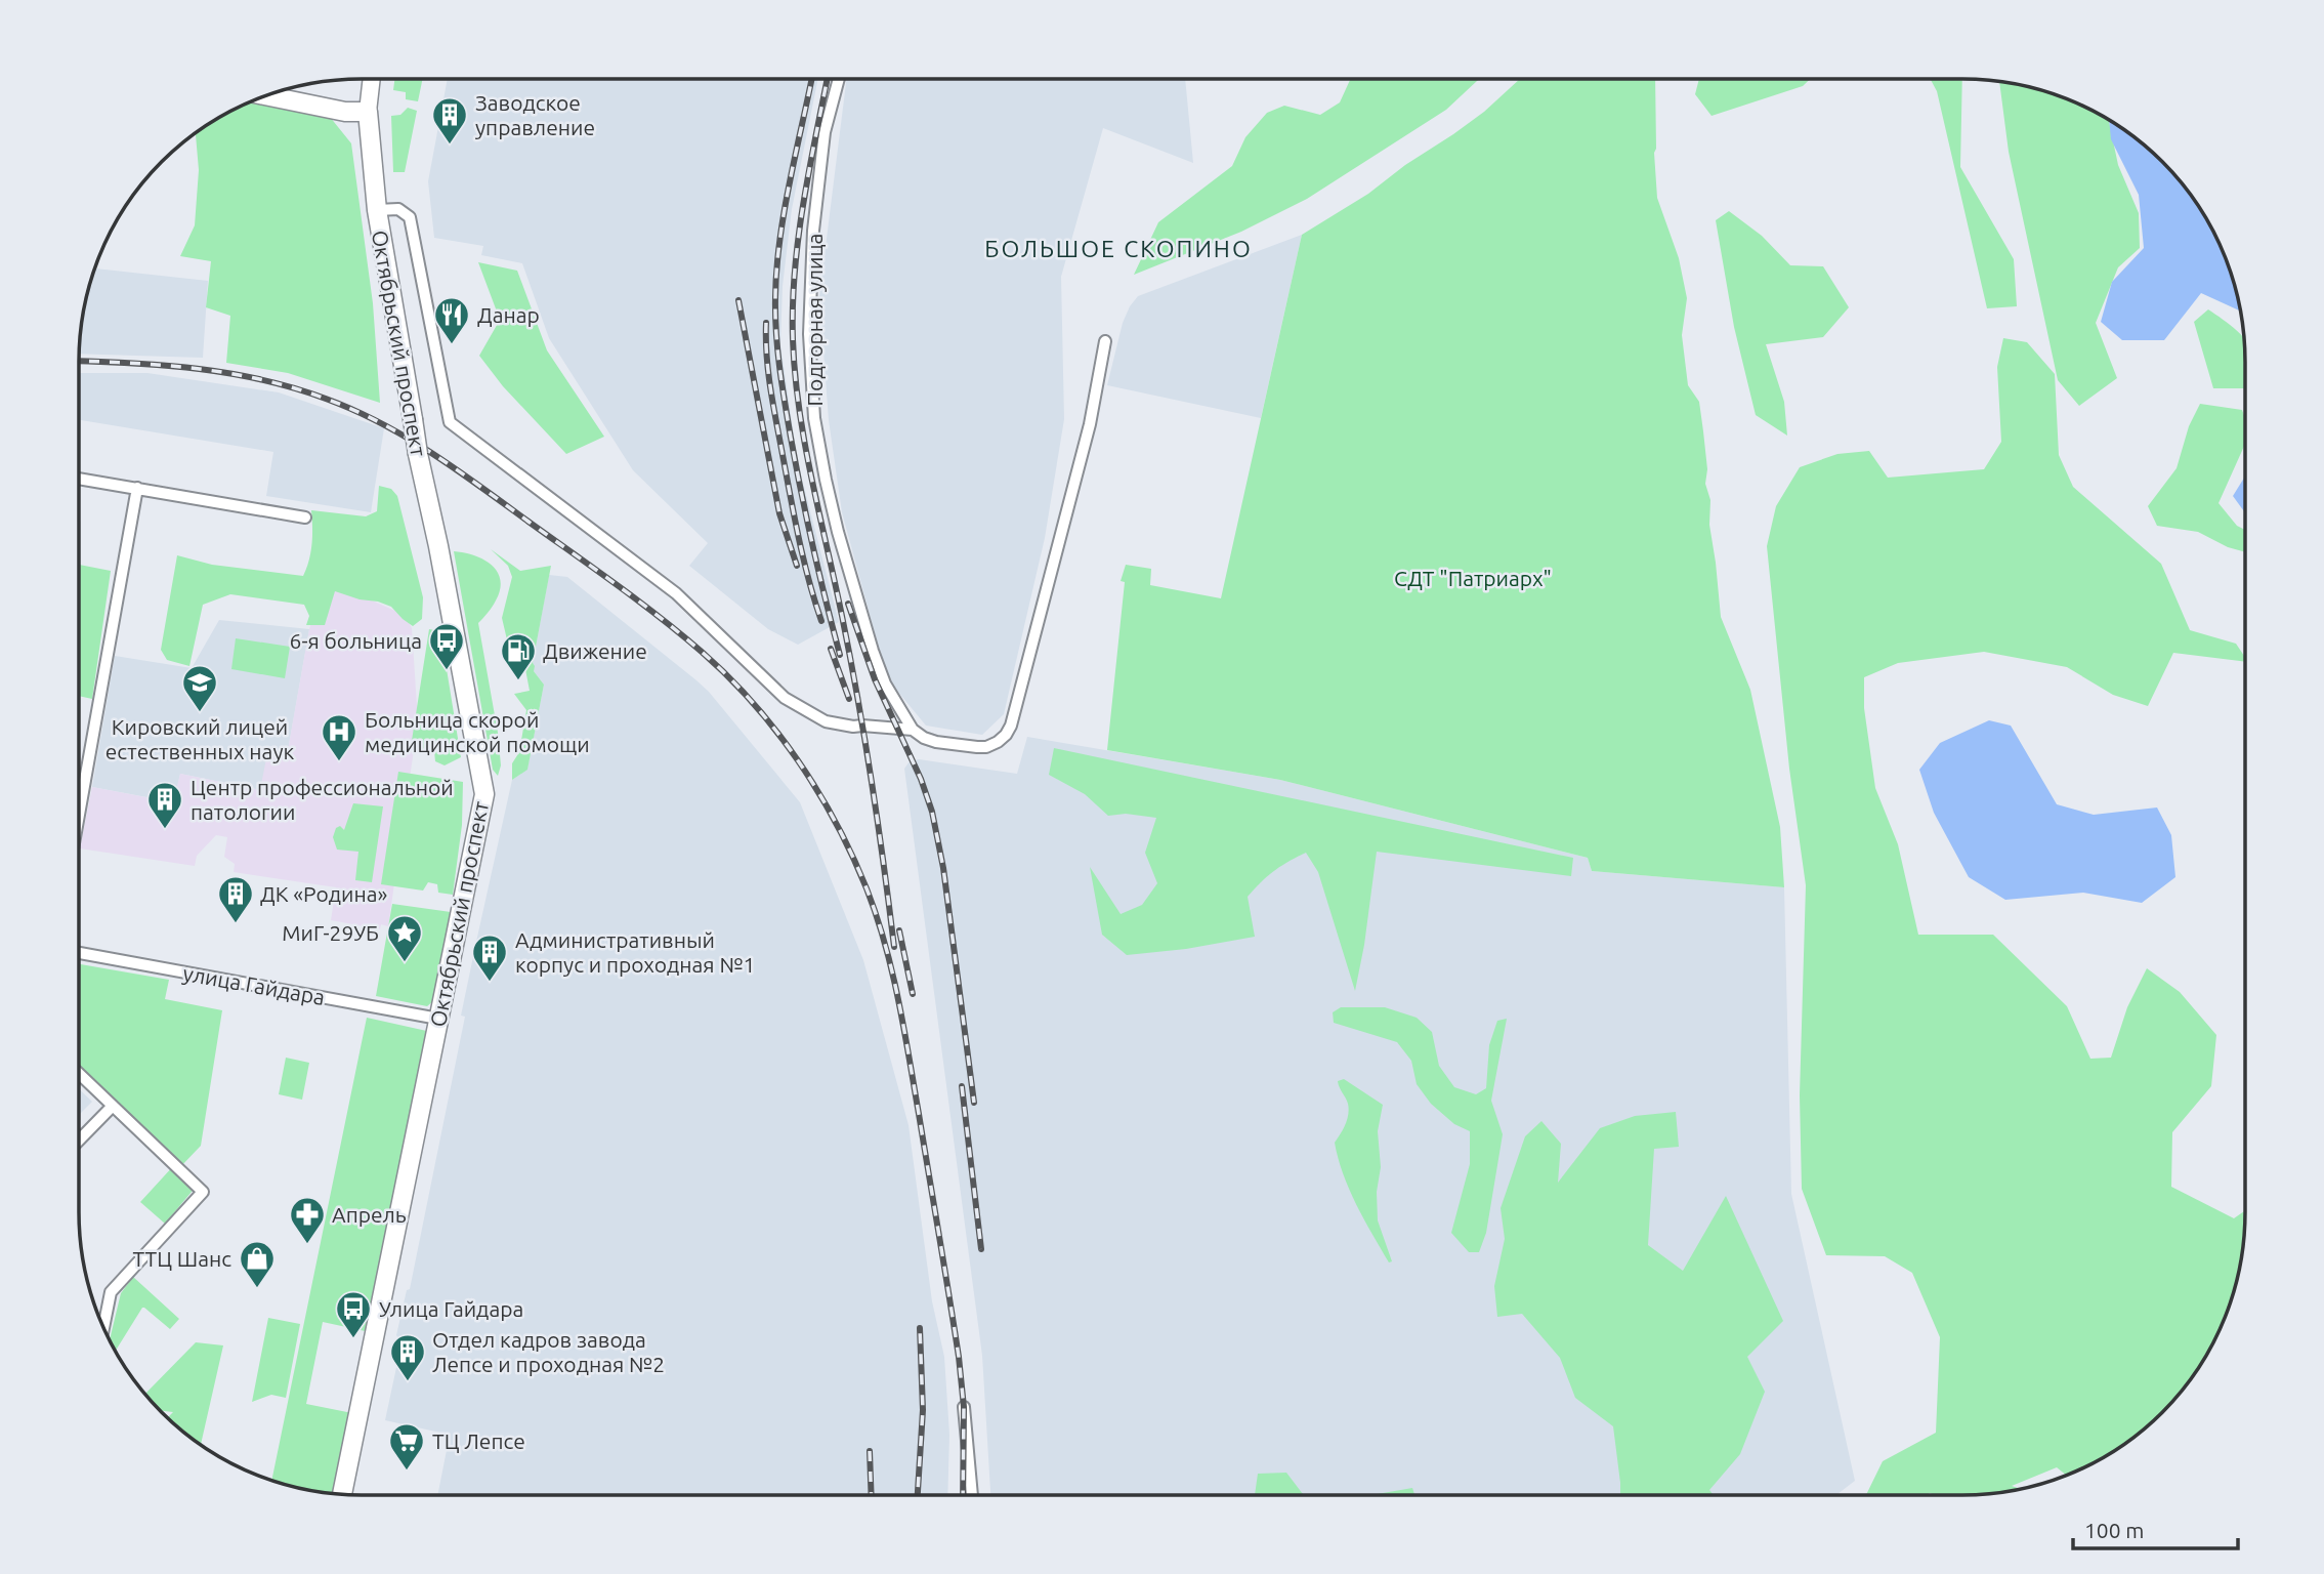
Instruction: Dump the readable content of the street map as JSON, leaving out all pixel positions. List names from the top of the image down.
{
  "streets": {
    "main road": ["Октябрьский проспект"],
    "street": ["Подгорная улица", "улица Гайдара"]
  },
  "crossings": [
    ["Октябрьский проспект", "улица Гайдара"]
  ],
  "districts": ["БОЛЬШОЕ СКОПИНО"],
  "parks": ["СДТ \"Патриарх\""],
  "places": {
    "building": [
      "Заводское управление",
      "Центр профессиональной патологии",
      "ДК «Родина»",
      "Административный корпус и проходная №1",
      "Отдел кадров завода Лепсе и проходная №2"
    ],
    "restaurant": ["Данар"],
    "bus stop": ["6-я больница", "Улица Гайдара"],
    "fuel station": ["Движение"],
    "school or university": ["Кировский лицей естественных наук"],
    "hospital": ["Больница скорой медицинской помощи"],
    "place": ["МиГ-29УБ"],
    "pharmacy": ["Апрель"],
    "shop": ["ТТЦ Шанс"],
    "supermarket": ["ТЦ Лепсе"]
  },
  "scale_bar": "100 m"
}
